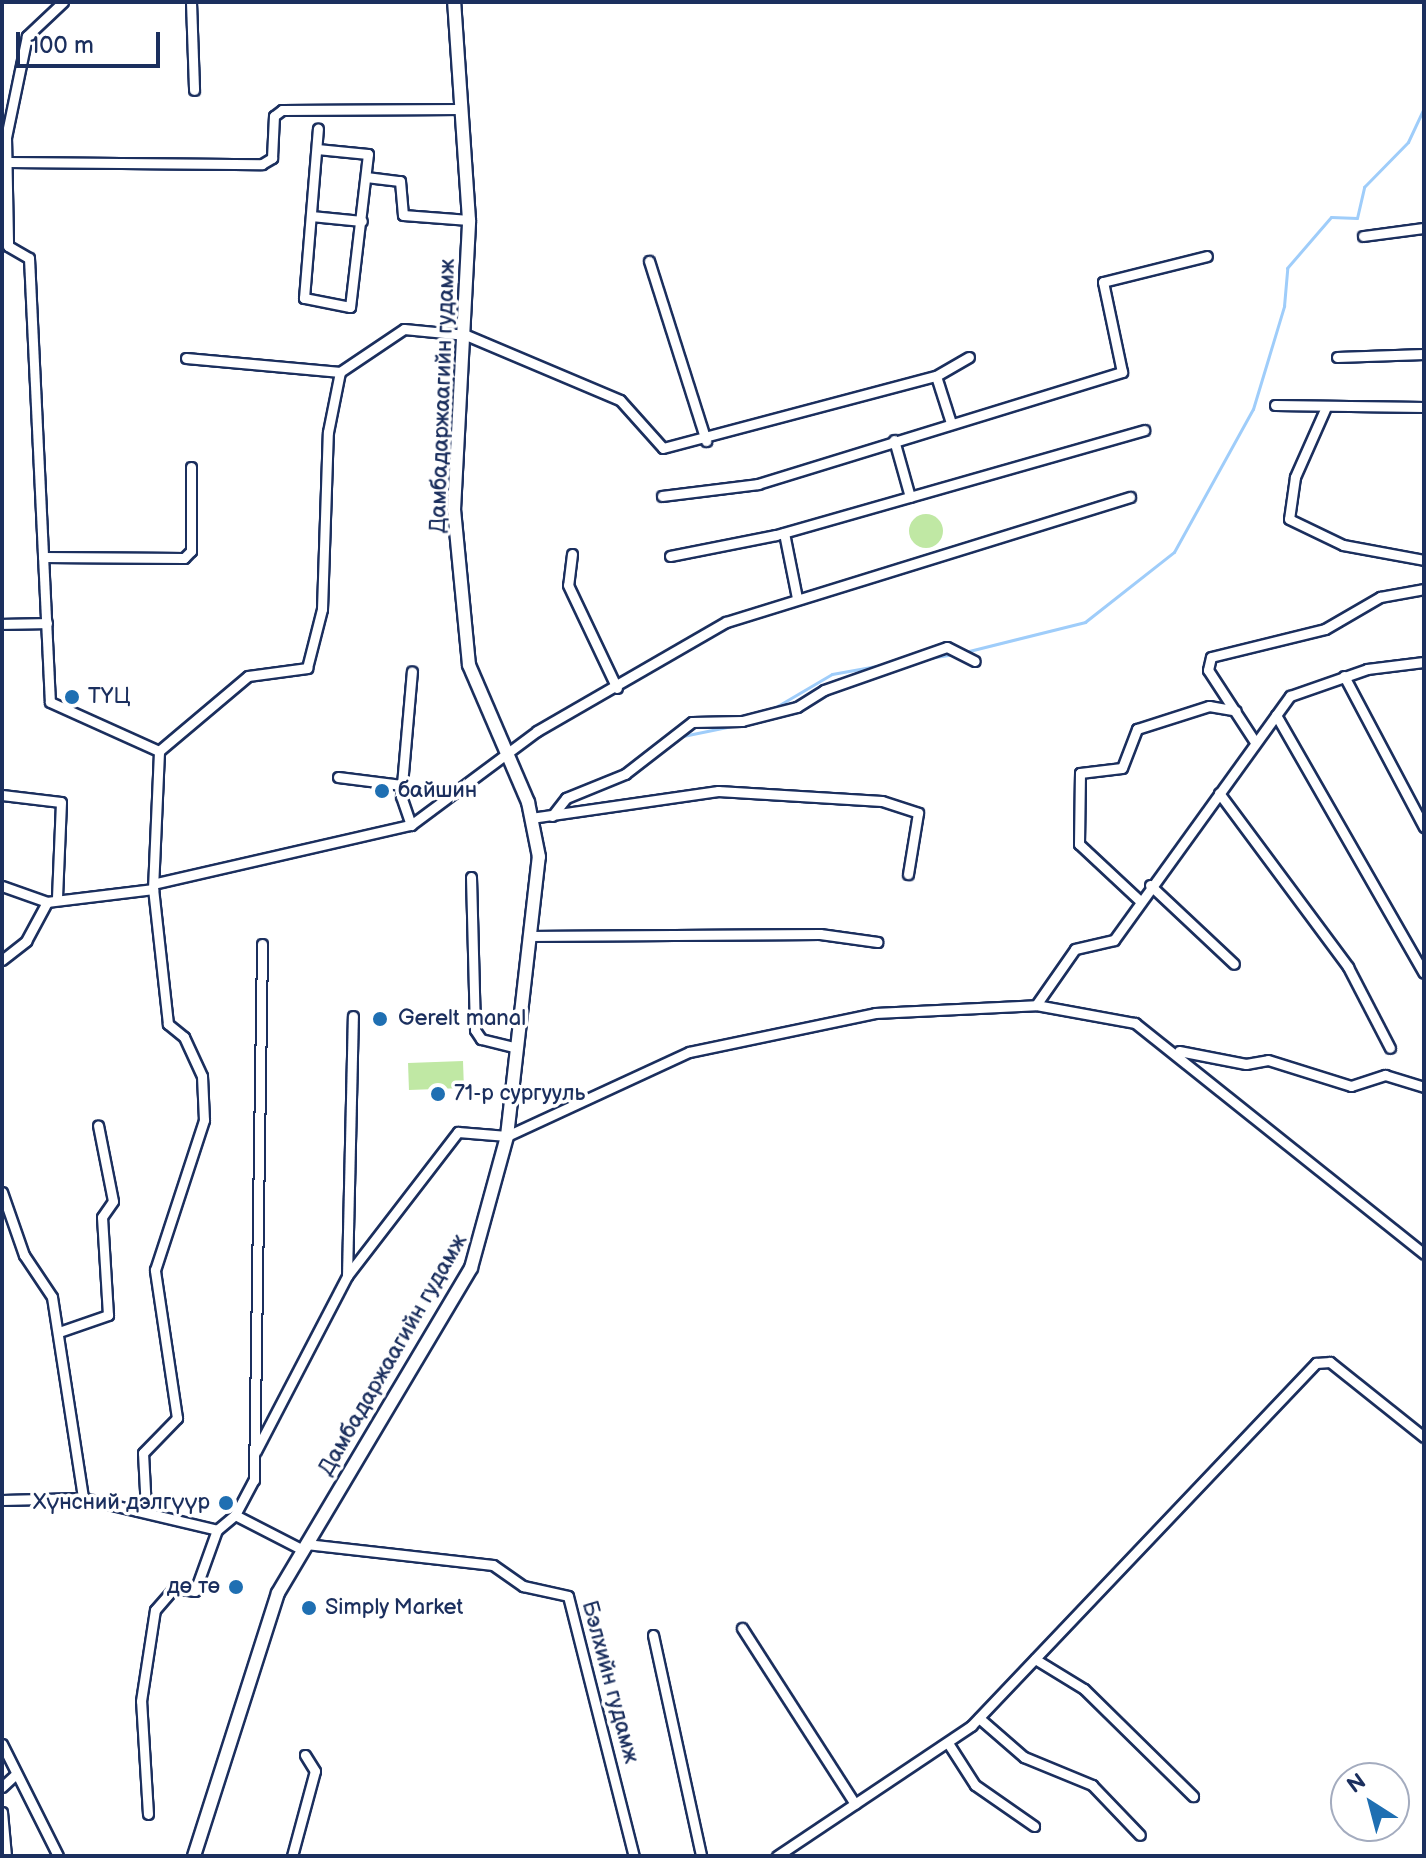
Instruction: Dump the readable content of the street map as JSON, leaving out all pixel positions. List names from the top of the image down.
{
  "streets": {
    "main road": ["Дамбадаржаагийн гудамж"],
    "street": ["Бэлхийн гудамж"]
  },
  "crossings": [
    ["Дамбадаржаагийн гудамж", "Бэлхийн гудамж"]
  ],
  "places": [
    "ТҮЦ",
    "байшин",
    "Gerelt manal",
    "71-р сургууль",
    "Хүнсний дэлгүүр",
    "дө тө",
    "Simply Market"
  ],
  "scale_bar": "100 m",
  "north": "top left"
}
